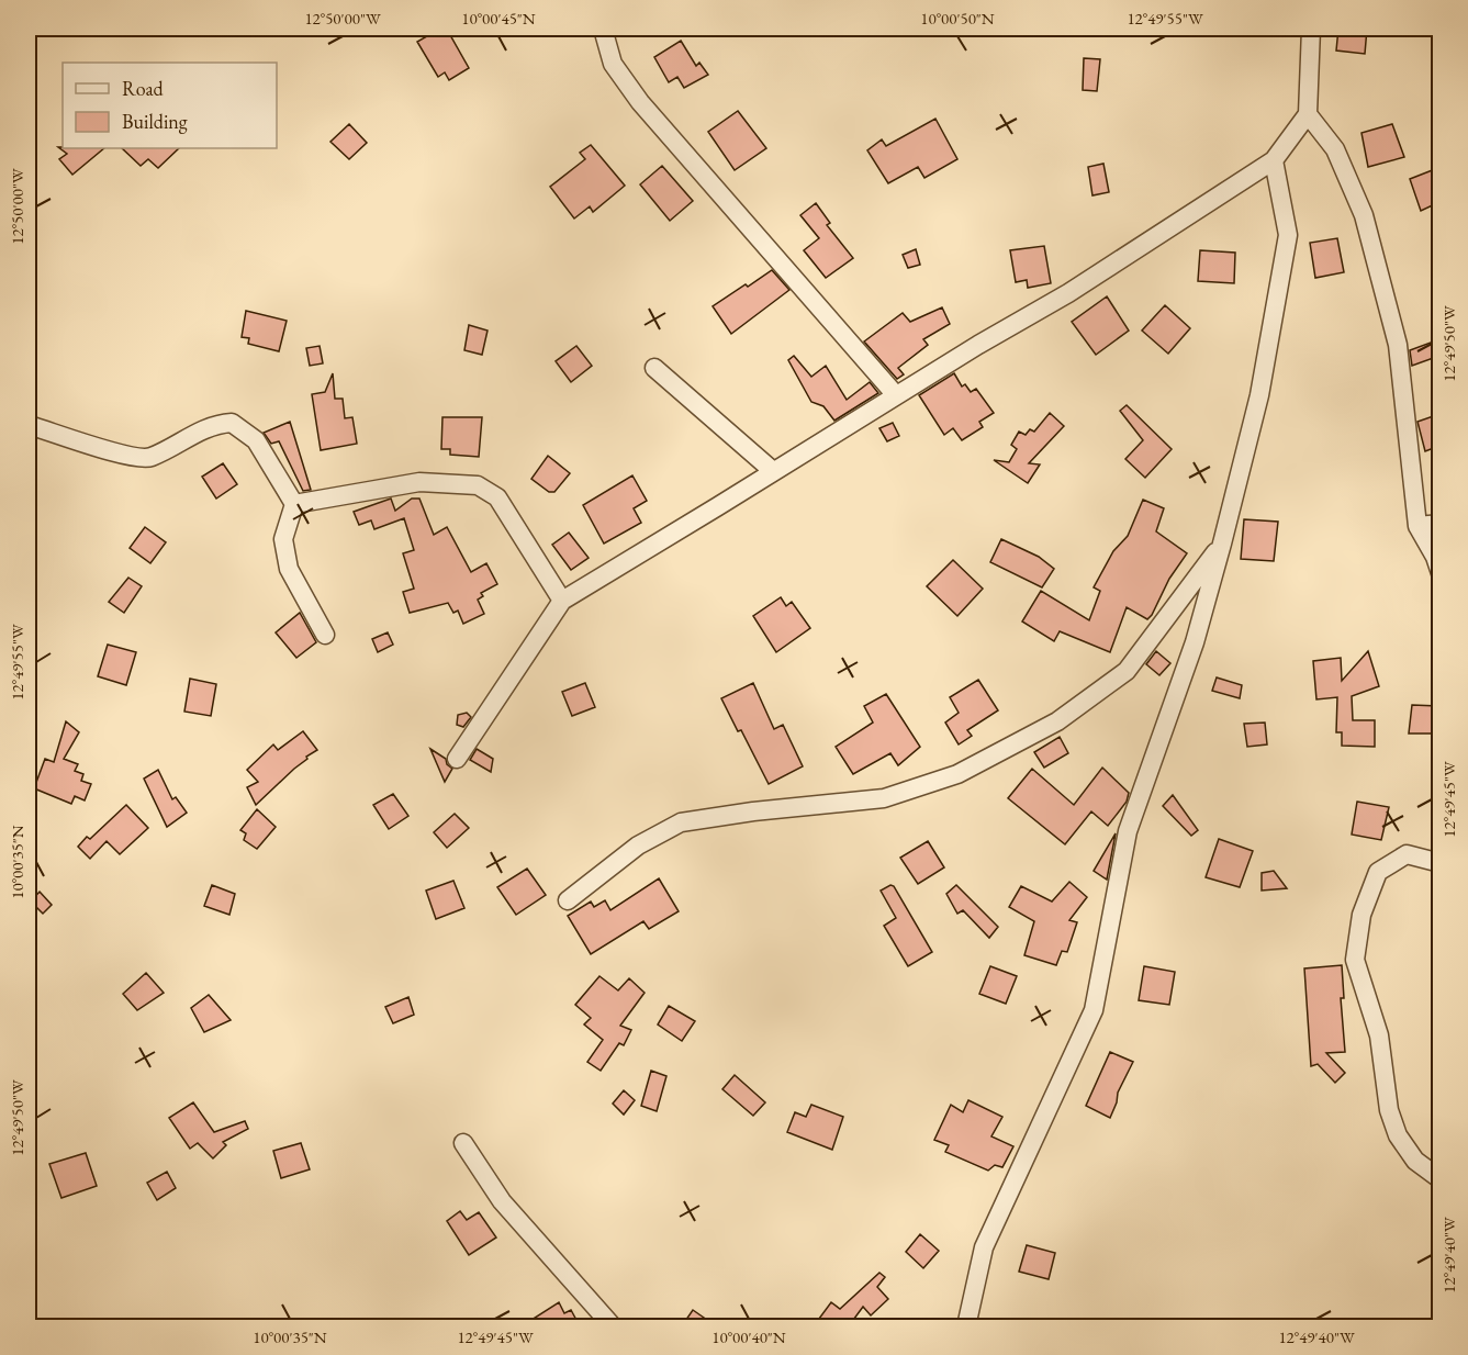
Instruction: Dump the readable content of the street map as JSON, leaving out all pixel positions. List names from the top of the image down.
{
  "legend": ["Road", "Building"],
  "coordinates": [
    "12°50'00\"W",
    "10°00'45\"N",
    "10°00'50\"N",
    "12°49'55\"W",
    "12°49'50\"W",
    "12°49'45\"W",
    "10°00'35\"N",
    "12°49'40\"W",
    "10°00'40\"N"
  ]
}
